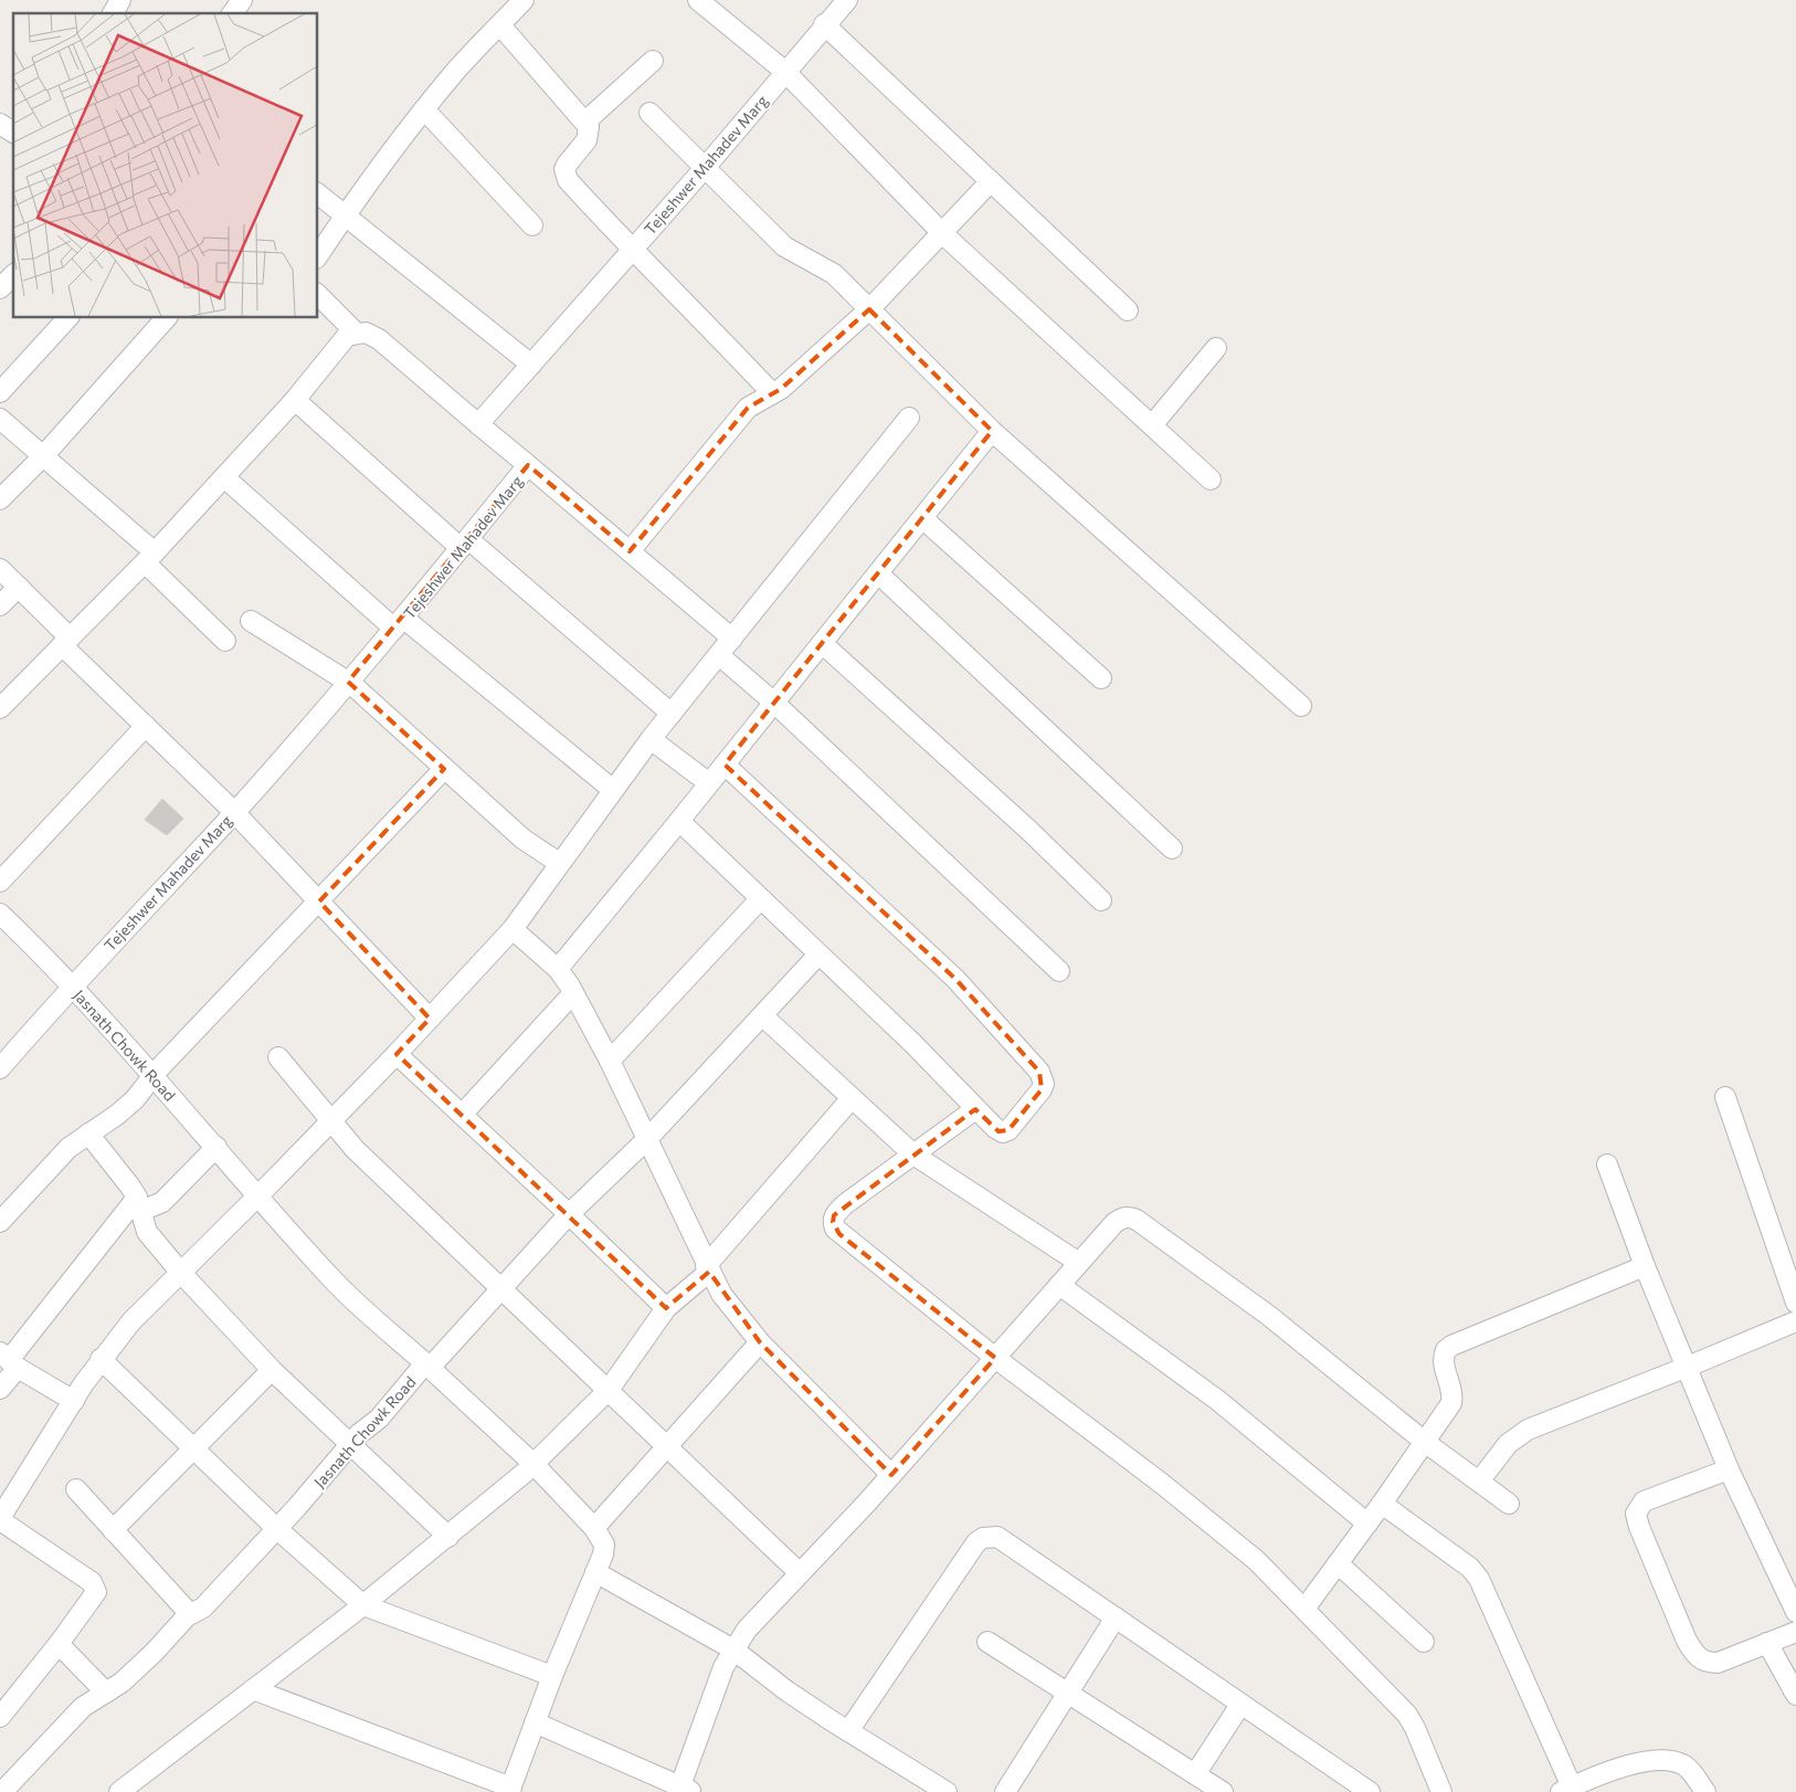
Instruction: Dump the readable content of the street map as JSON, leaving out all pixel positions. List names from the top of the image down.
{
  "streets": {
    "street": ["Tejeshwer Mahadev Marg", "Jasnath Chowk Road"]
  },
  "crossings": [
    ["Tejeshwer Mahadev Marg", "Jasnath Chowk Road"]
  ]
}
